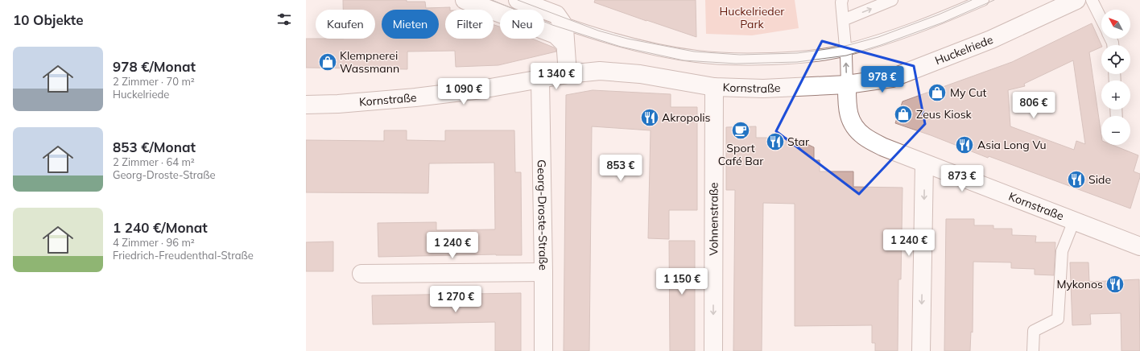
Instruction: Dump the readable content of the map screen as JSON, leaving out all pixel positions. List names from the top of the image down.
{
  "streets": {
    "street": [
      "Huckelriede",
      "Kornstraße",
      "Georg-Droste-Straße",
      "Vohnenstraße"
    ]
  },
  "crossings": [
    ["Huckelriede", "Kornstraße"],
    ["Kornstraße", "Georg-Droste-Straße"],
    ["Kornstraße", "Vohnenstraße"]
  ],
  "one_way": ["Vohnenstraße"],
  "parks": ["Huckelrieder Park"],
  "places": {
    "shop": ["Klempnerei Wassmann", "My Cut", "Zeus Kiosk"],
    "restaurant": [
      "Akropolis",
      "Star",
      "Asia Long Vu",
      "Side",
      "Mykonos"
    ],
    "cafe": ["Sport Café Bar"]
  },
  "north": "top left",
  "page": {
    "heading": "10 Objekte",
    "map_buttons": ["+", "−"],
    "chip": [
      "Kaufen",
      "Mieten",
      "Filter",
      "Neu"
    ],
    "list": [
      {
        "name": "978 €/Monat",
        "note": "2 Zimmer · 70 m² · Huckelriede"
      },
      {
        "name": "853 €/Monat",
        "note": "2 Zimmer · 64 m² · Georg-Droste-Straße"
      },
      {
        "name": "1 240 €/Monat",
        "note": "4 Zimmer · 96 m² · Friedrich-Freudenthal-Straße"
      }
    ],
    "price": [
      "1 340 €",
      "978 €",
      "1 090 €",
      "806 €",
      "853 €",
      "873 €",
      "1 240 €",
      "1 240 €",
      "1 150 €",
      "1 270 €"
    ]
  }
}
